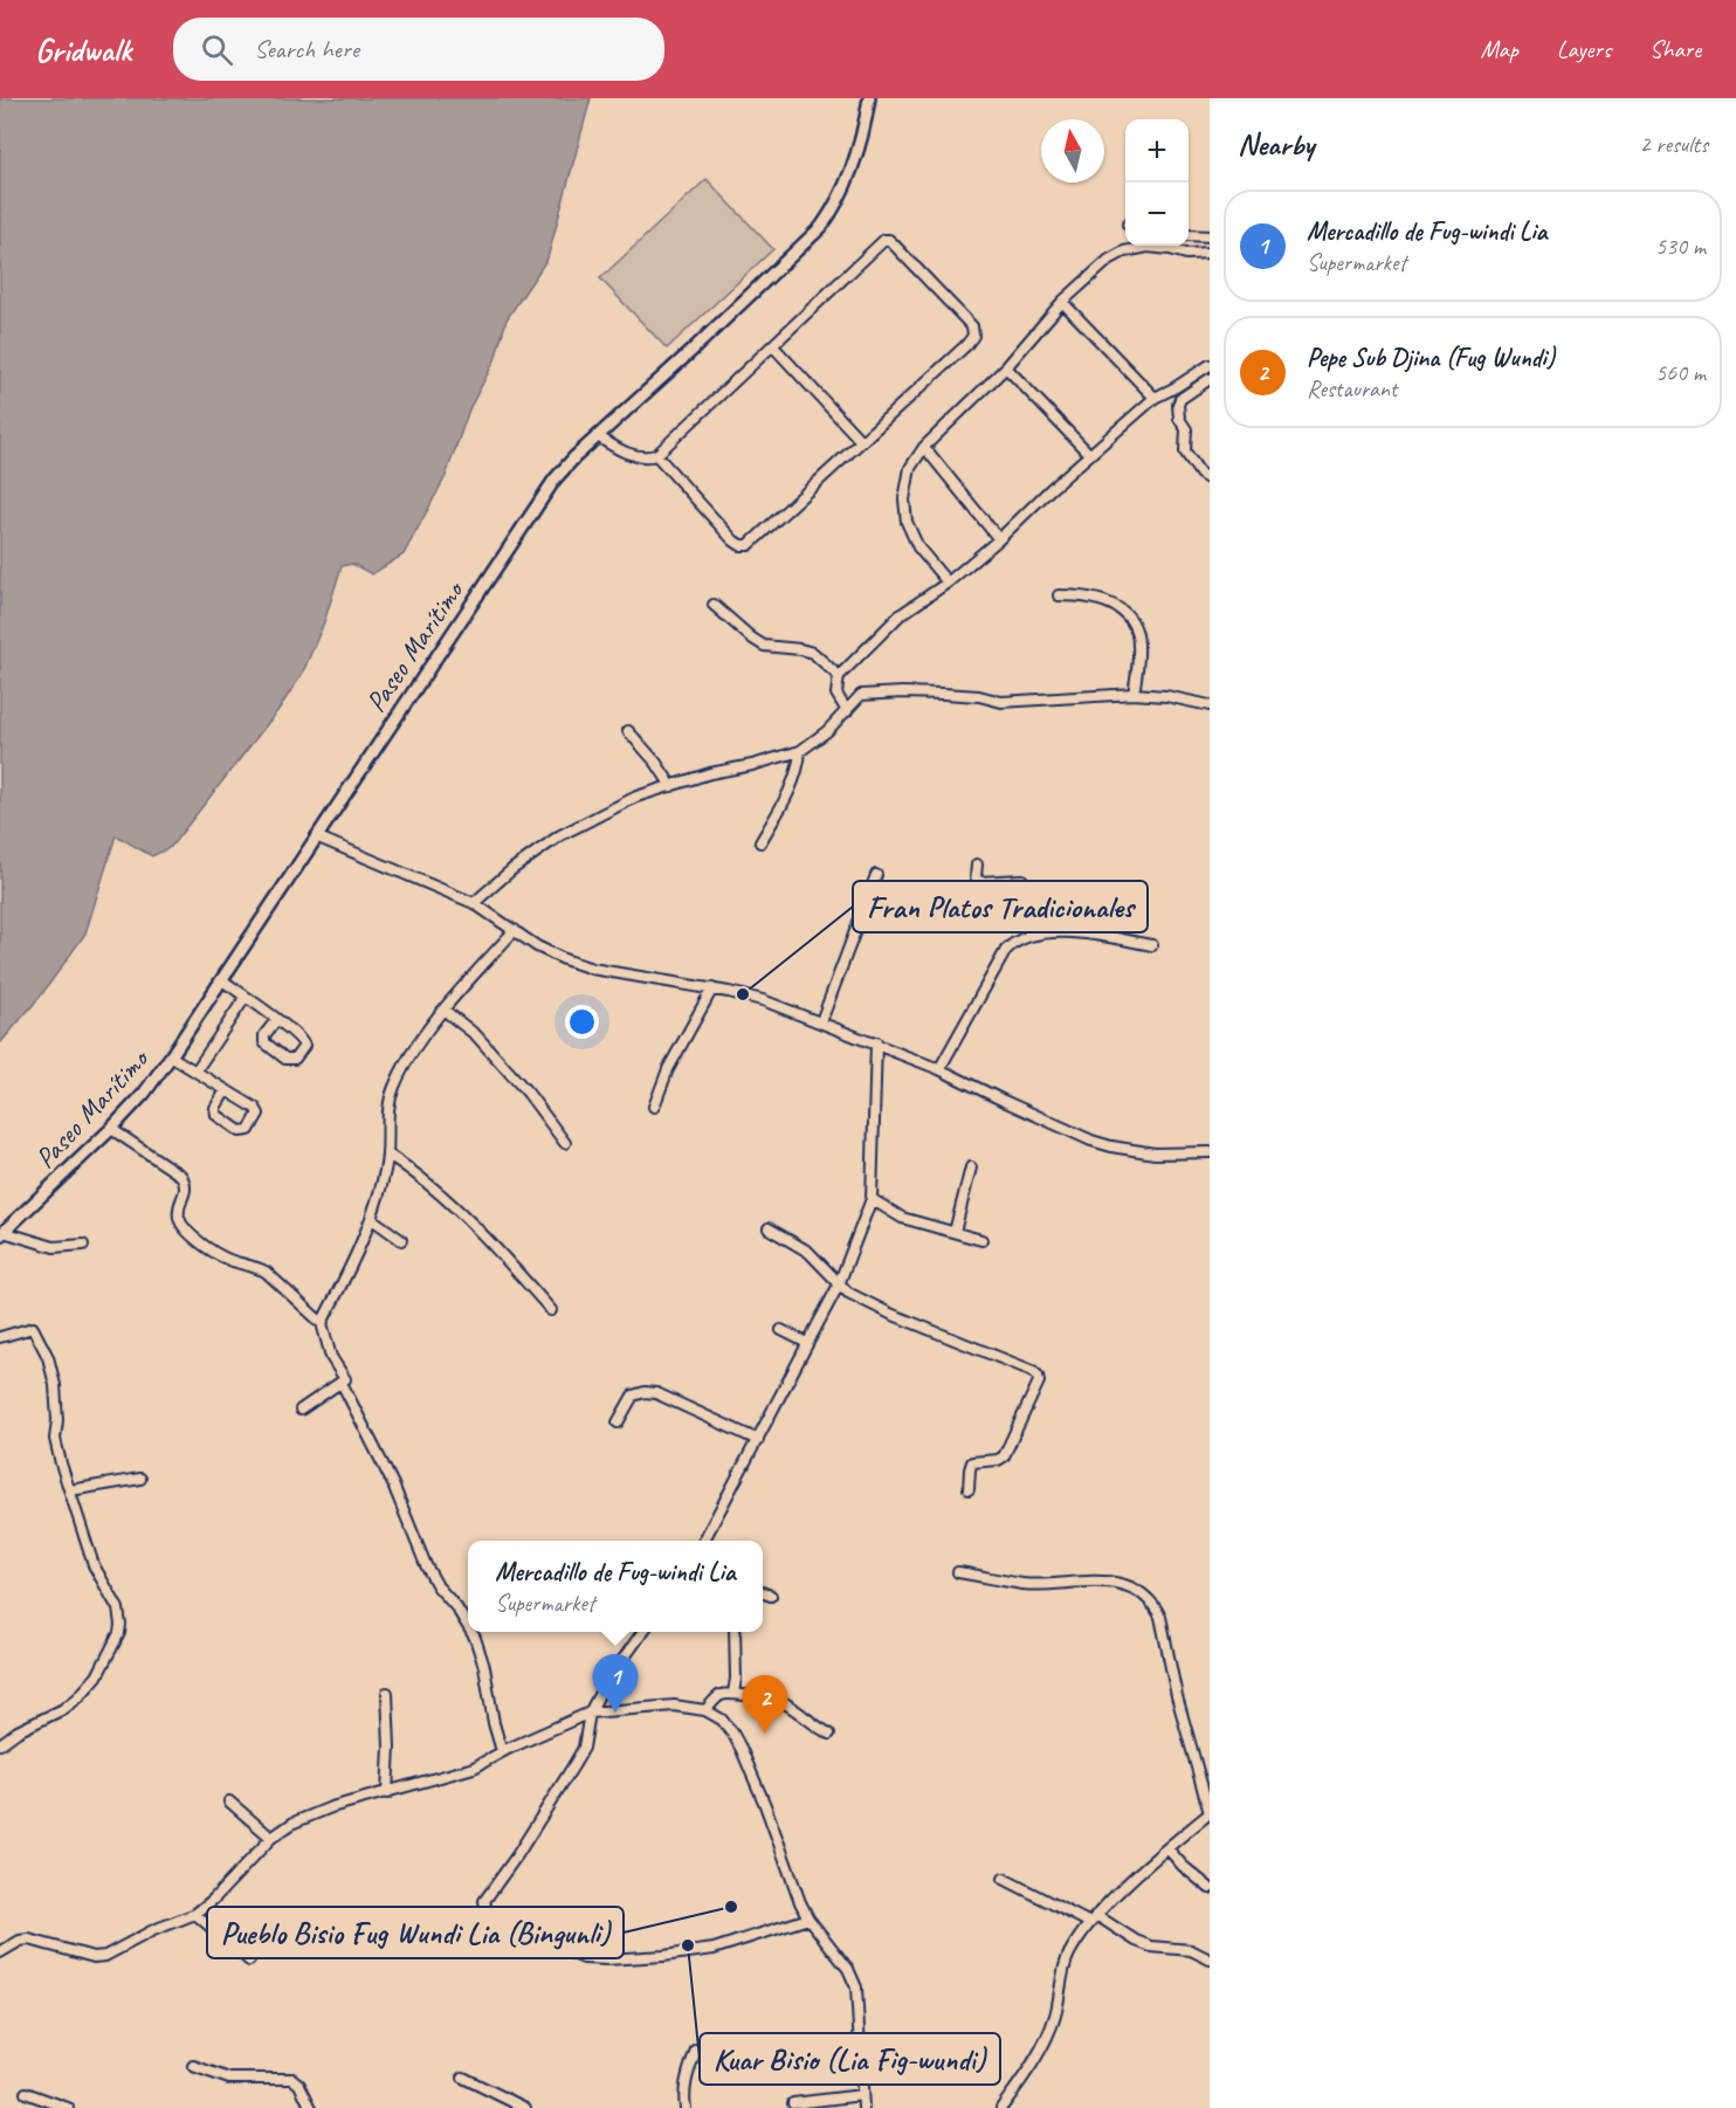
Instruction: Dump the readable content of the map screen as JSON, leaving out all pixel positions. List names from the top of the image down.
{
  "streets": {
    "main road": ["Paseo Marítimo"]
  },
  "places": ["Fran Platos Tradicionales", "Pueblo Bisio Fug Wundi Lia (Bingunli)", "Kuar Bisio (Lia Fig-wundi)"],
  "north": "top",
  "page": {
    "header": "Gridwalk",
    "search": "Search here",
    "nav": ["Map", "Layers", "Share"],
    "heading": ["Nearby", "2 results"],
    "map_buttons": ["+", "−"],
    "list": [
      {
        "mark": "1",
        "name": "Mercadillo de Fug-windi Lia",
        "note": "Supermarket",
        "value": "530 m"
      },
      {
        "mark": "2",
        "name": "Pepe Sub Djina (Fug Wundi)",
        "note": "Restaurant",
        "value": "560 m"
      }
    ],
    "popup": ["Mercadillo de Fug-windi Lia", "Supermarket"],
    "pins": ["1", "2"]
  }
}
